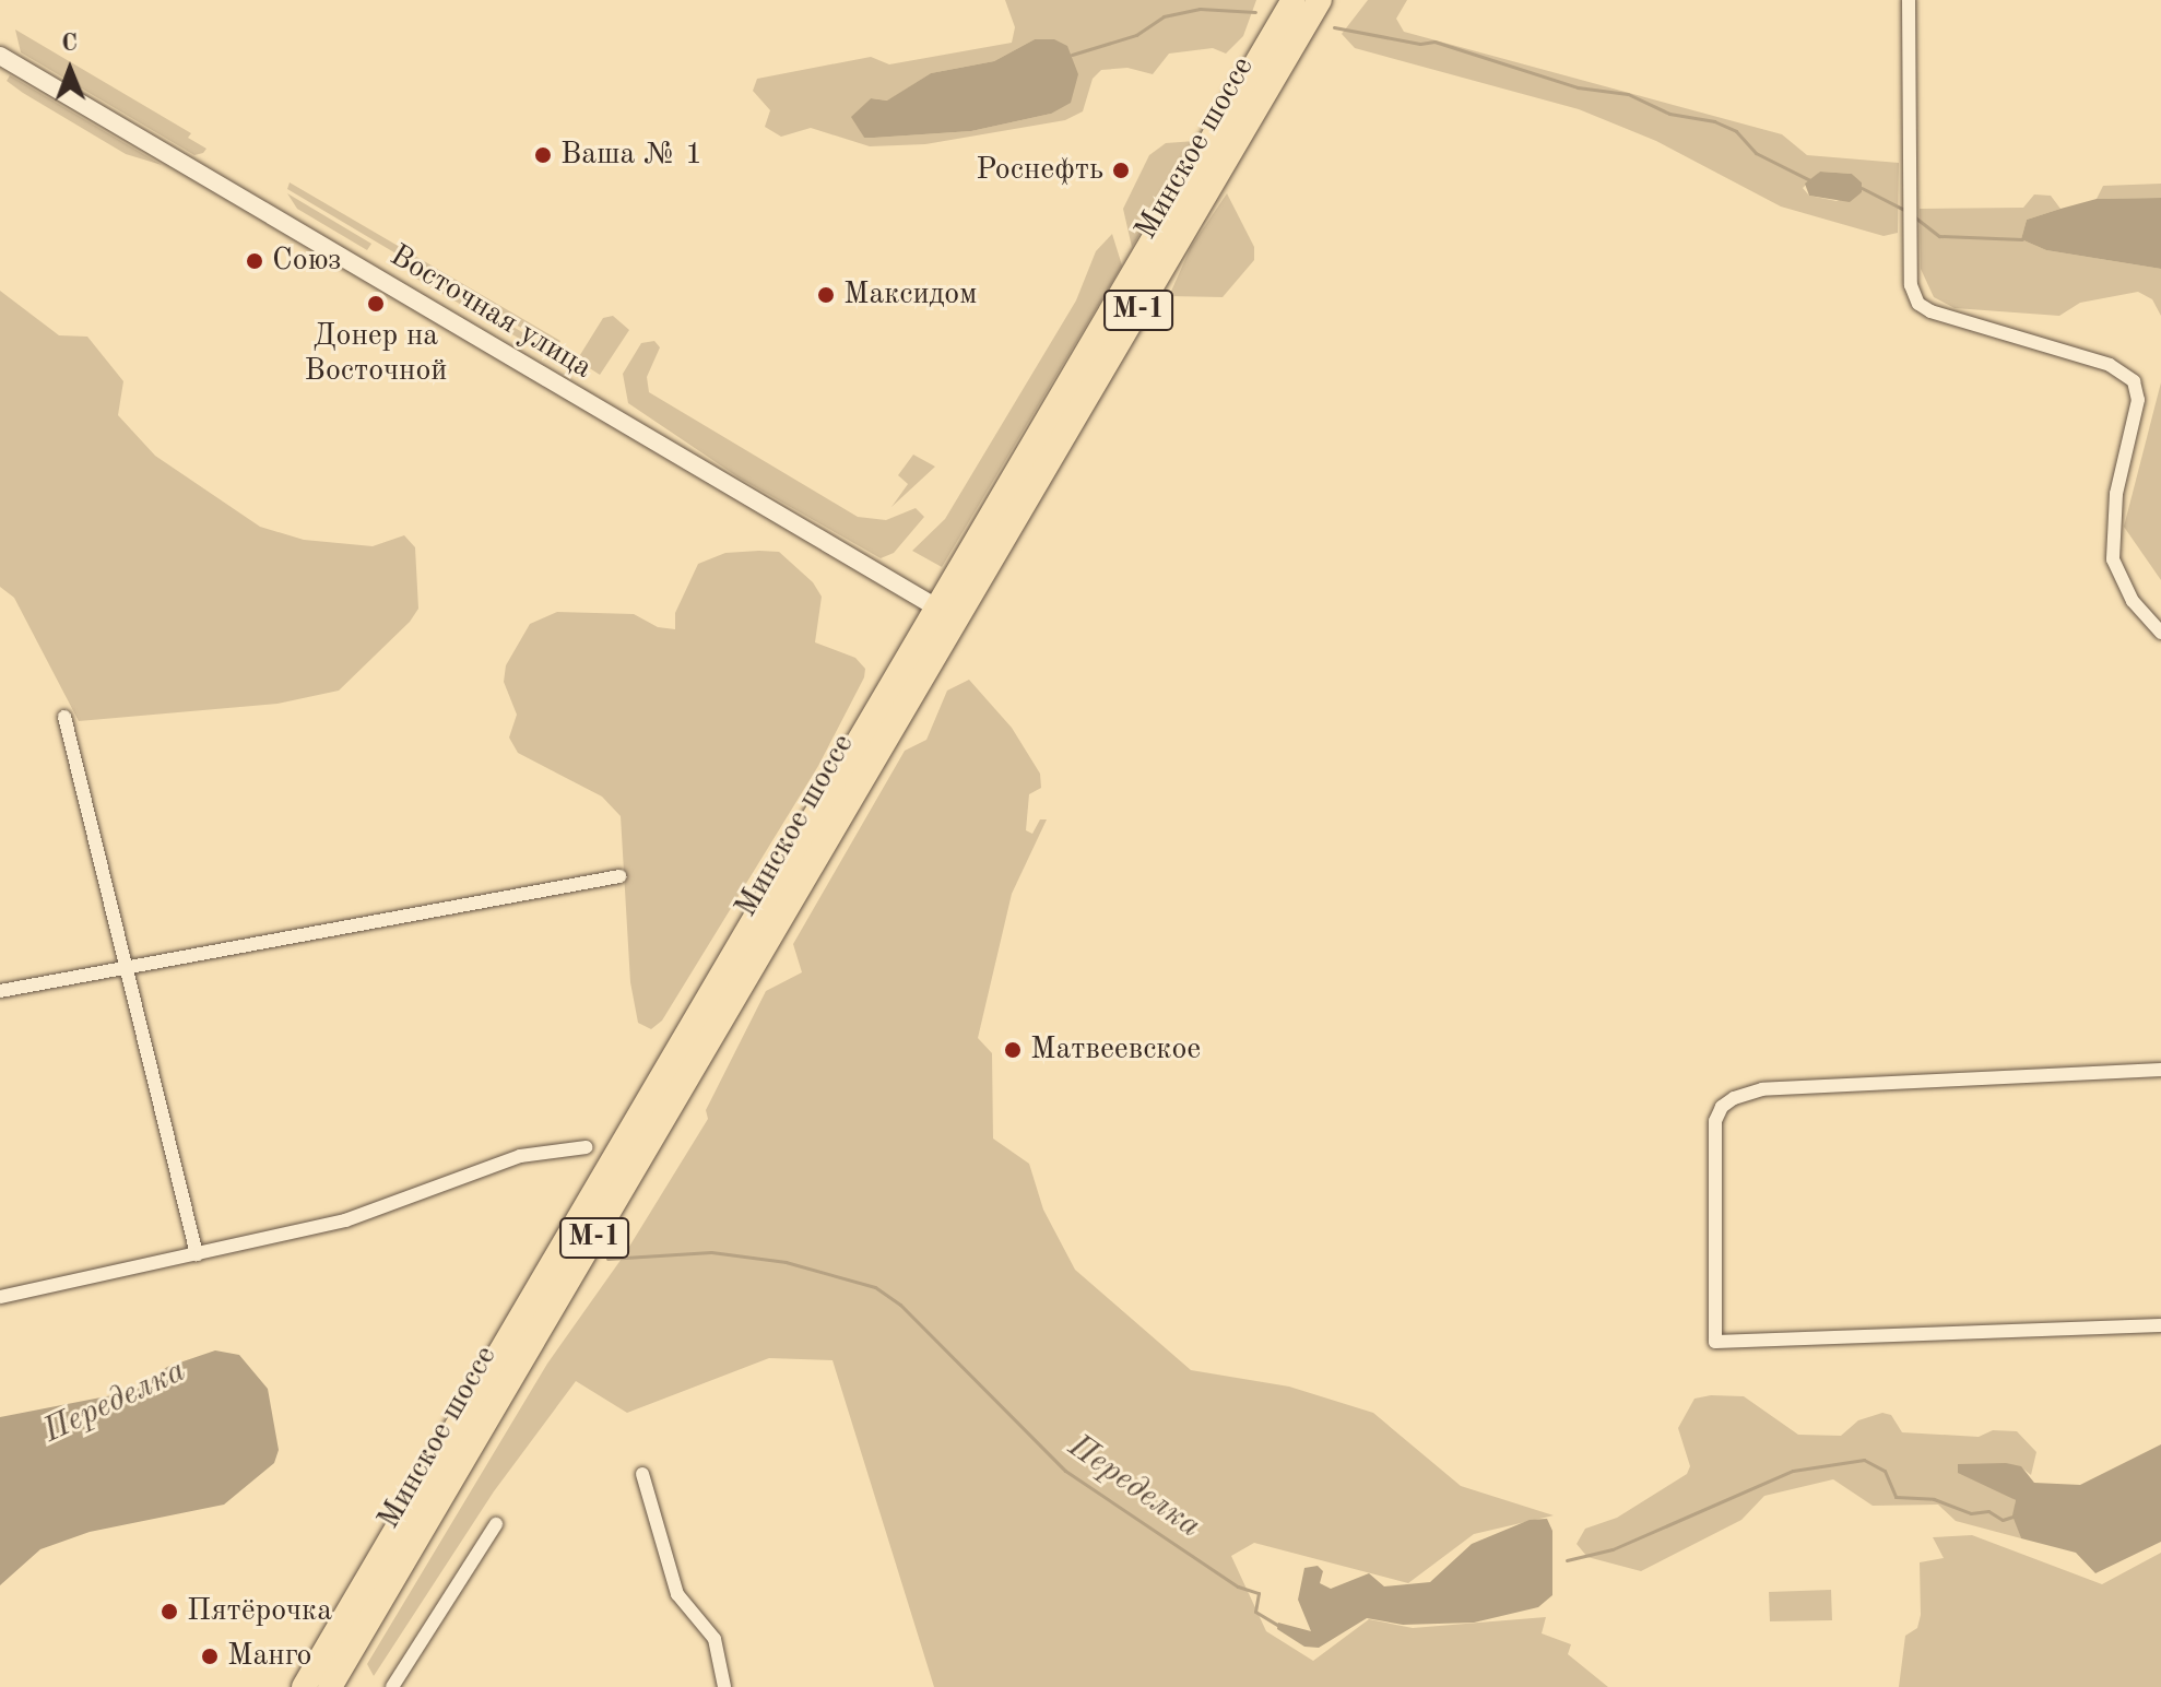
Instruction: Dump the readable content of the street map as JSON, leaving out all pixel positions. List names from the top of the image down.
{
  "streets": {
    "highway": ["Минское шоссе", "М-1"],
    "street": ["Восточная улица"]
  },
  "crossings": [
    ["Минское шоссе", "Восточная улица"]
  ],
  "water": ["Переделка"],
  "places": [
    "Ваша № 1",
    "Роснефть",
    "Союз",
    "Максидом",
    "Донер на Восточной",
    "Матвеевское",
    "Пятёрочка",
    "Манго"
  ],
  "north": "top"
}
